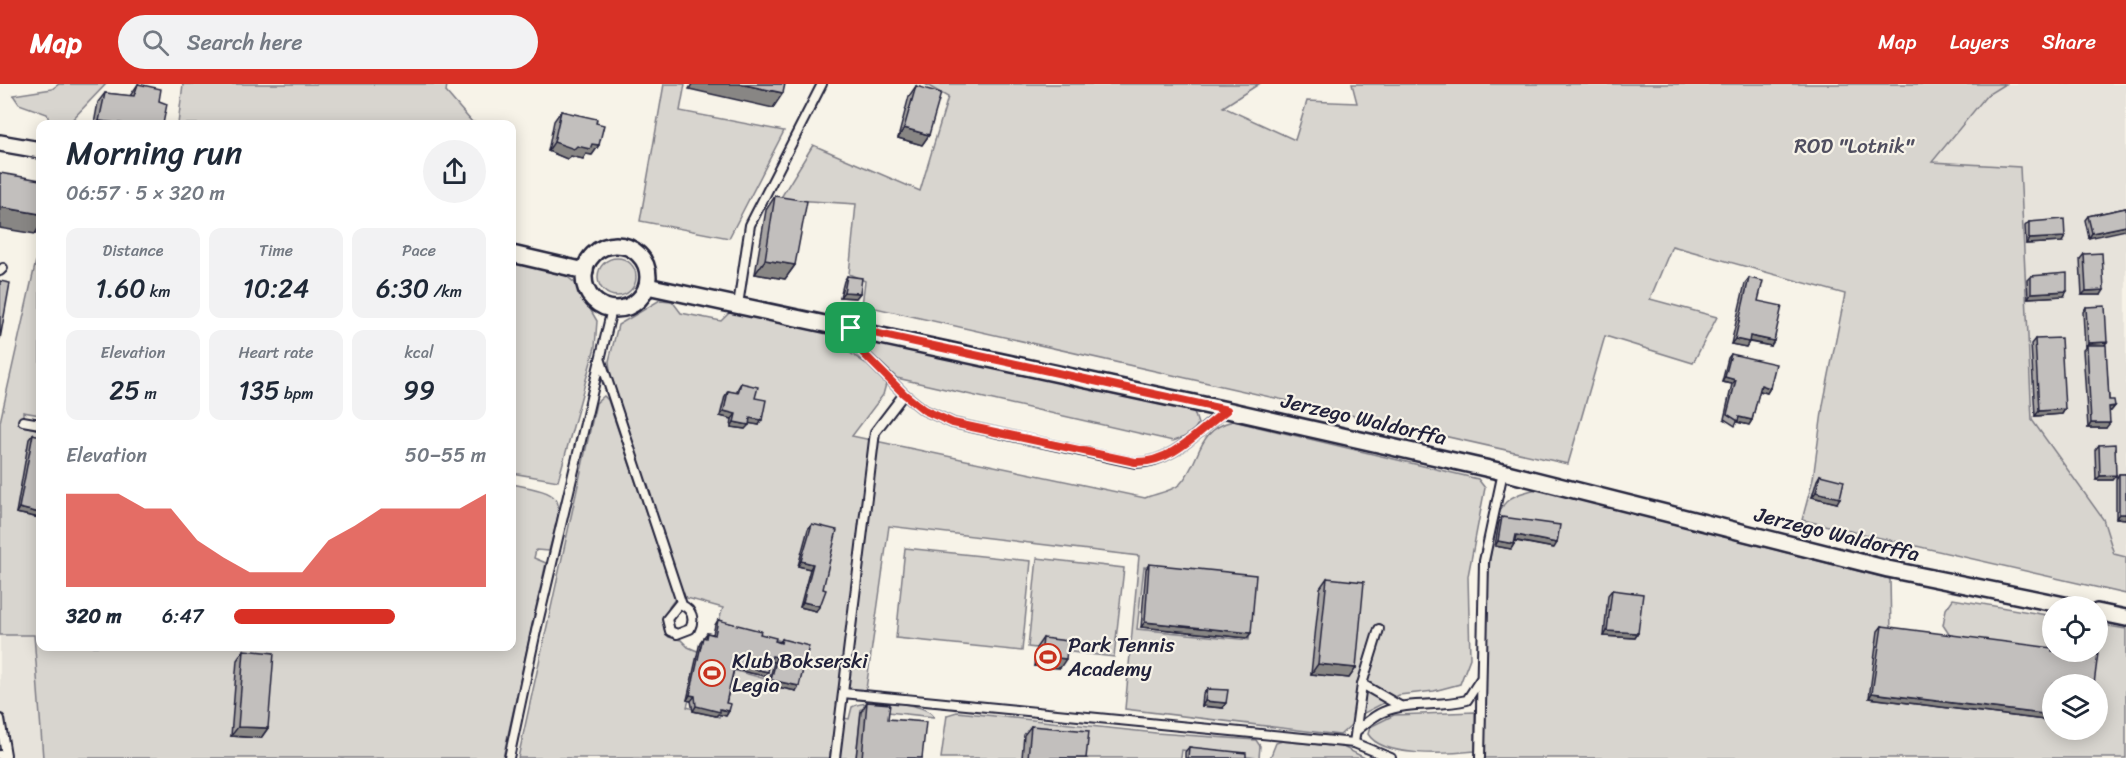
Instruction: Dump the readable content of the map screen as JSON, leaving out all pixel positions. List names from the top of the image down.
{
  "streets": {
    "street": ["Jerzego Waldorffa"]
  },
  "parks": ["ROD \"Lotnik\""],
  "places": {
    "sports": ["Park Tennis Academy", "Klub Bokserski Legia"]
  },
  "page": {
    "header": "Map",
    "search": "Search here",
    "nav": ["Map", "Layers", "Share"],
    "heading": ["Morning run", "06:57 · 5 × 320 m"],
    "stats": [
      ["Distance", "1.60 km"],
      ["Time", "10:24"],
      ["Pace", "6:30 /km"],
      ["Elevation", "25 m"],
      ["Heart rate", "135 bpm"],
      ["kcal", "99"]
    ],
    "chart": ["Elevation", "50–55 m"],
    "list": [
      {
        "name": "320 m",
        "note": "6:47"
      }
    ]
  }
}
